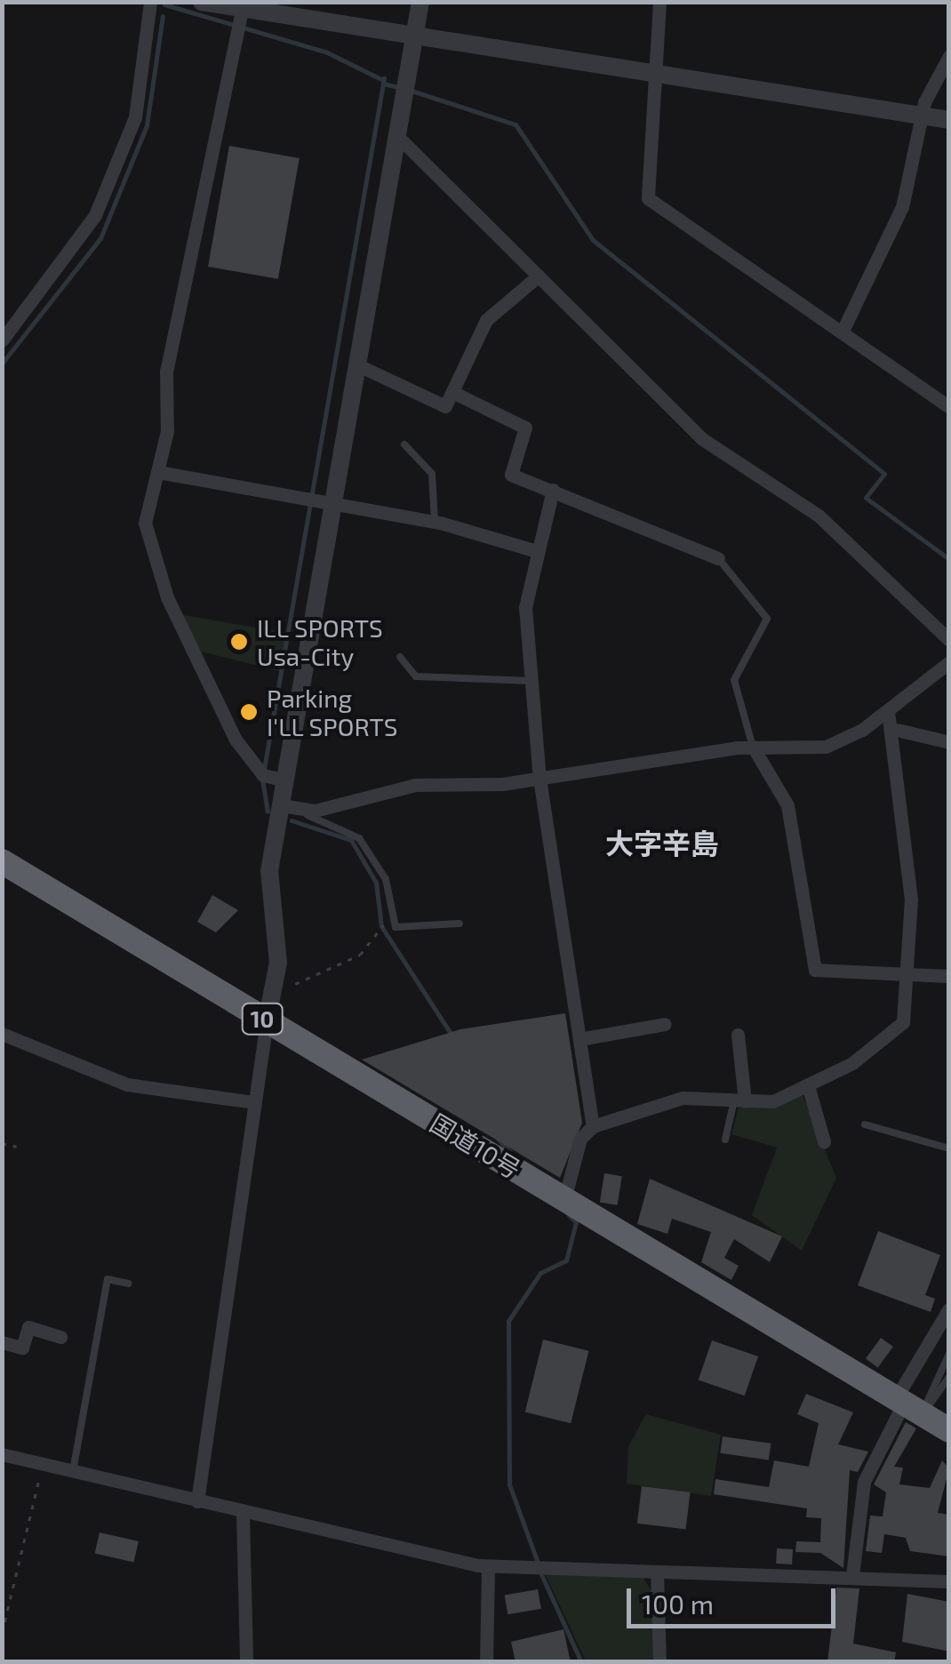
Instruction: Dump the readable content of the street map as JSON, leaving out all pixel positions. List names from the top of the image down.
{
  "streets": {
    "highway": ["10", "国道10号"]
  },
  "districts": ["大字辛島"],
  "places": ["ILL SPORTS Usa-City", "Parking I'LL SPORTS"],
  "scale_bar": "100 m"
}
